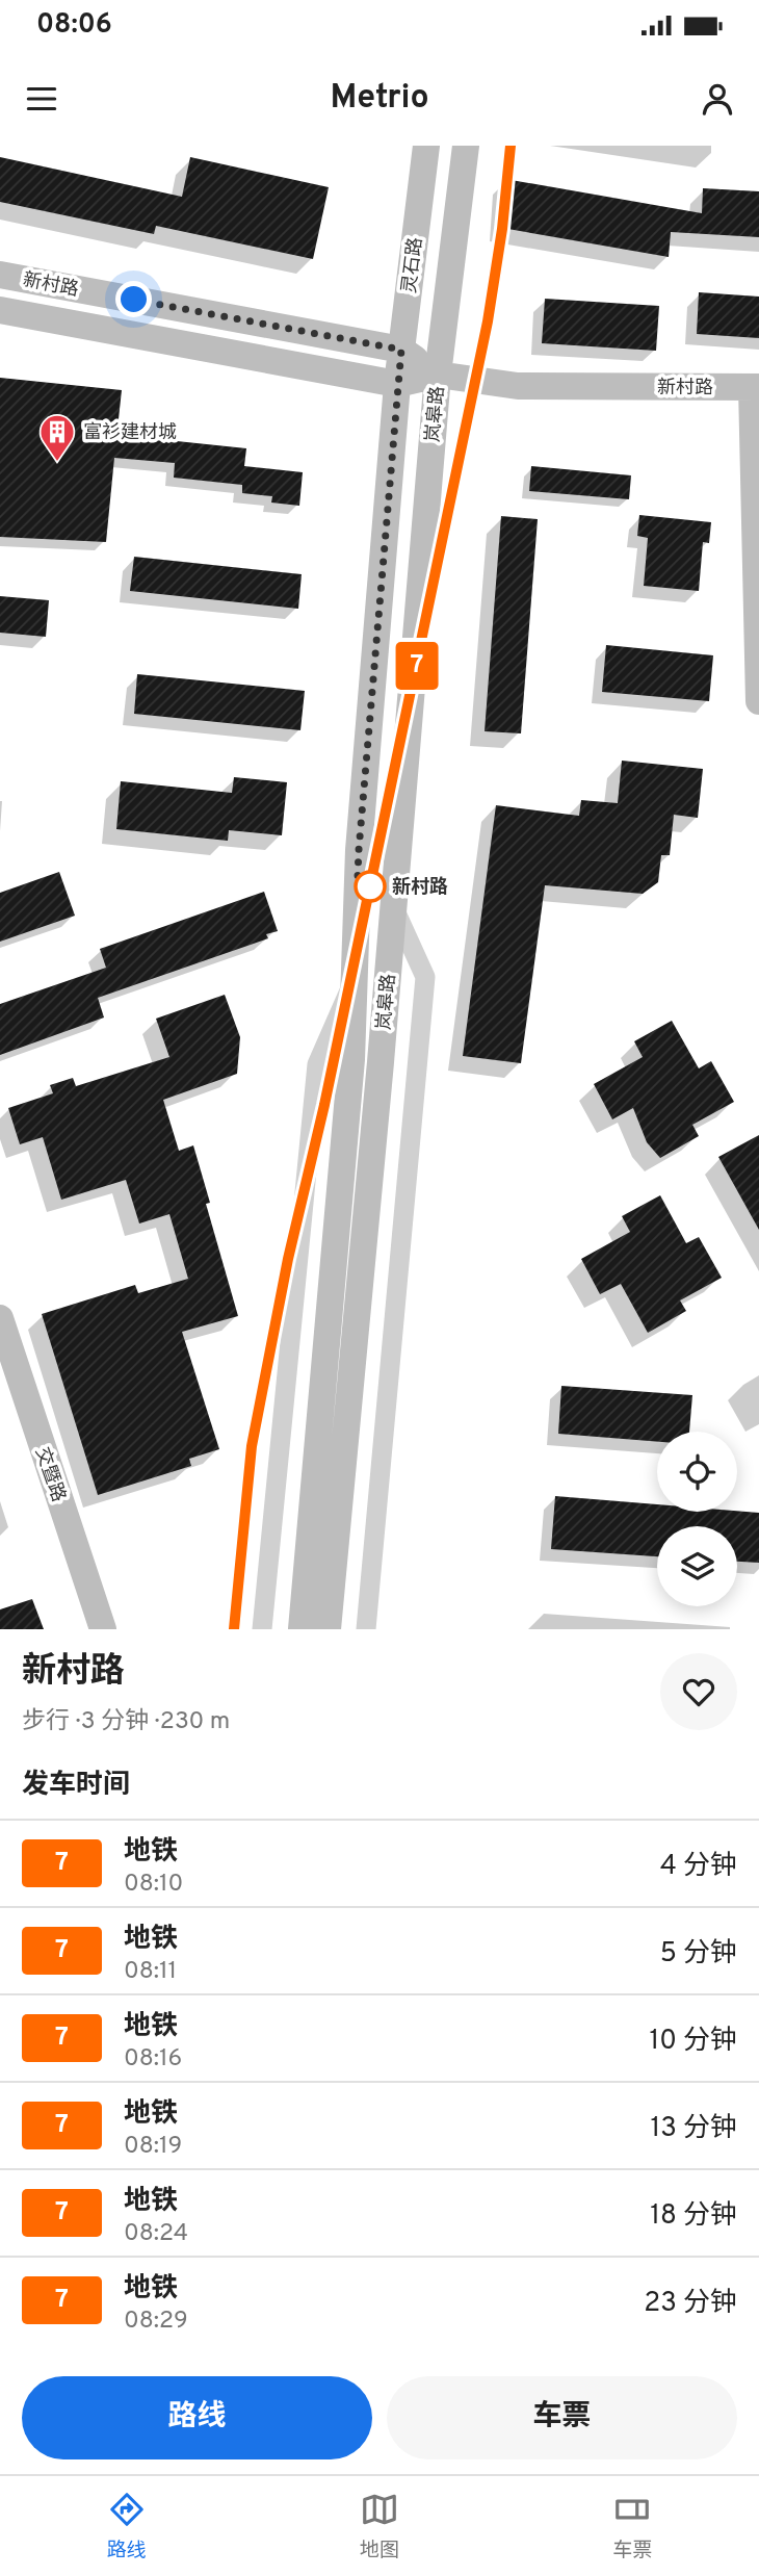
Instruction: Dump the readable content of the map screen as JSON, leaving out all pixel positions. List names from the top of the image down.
{
  "streets": {
    "main road": [
      "灵石路",
      "新村路",
      "岚皋路",
      "交暨路"
    ]
  },
  "crossings": [
    ["灵石路", "新村路"],
    ["灵石路", "岚皋路"],
    ["新村路", "岚皋路"]
  ],
  "places": {
    "building": ["富衫建材城"],
    "other": ["新村路"]
  },
  "lines": ["metro line 7"],
  "page": {
    "status": "08:06",
    "header": "Metrio",
    "on_map": "7",
    "heading": [
      ["新村路", "步行 · 3 分钟 · 230 m"],
      "发车时间"
    ],
    "list": [
      {
        "mark": "7",
        "name": "地铁",
        "note": "08:10",
        "value": "4 分钟"
      },
      {
        "mark": "7",
        "name": "地铁",
        "note": "08:11",
        "value": "5 分钟"
      },
      {
        "mark": "7",
        "name": "地铁",
        "note": "08:16",
        "value": "10 分钟"
      },
      {
        "mark": "7",
        "name": "地铁",
        "note": "08:19",
        "value": "13 分钟"
      },
      {
        "mark": "7",
        "name": "地铁",
        "note": "08:24",
        "value": "18 分钟"
      },
      {
        "mark": "7",
        "name": "地铁",
        "note": "08:29",
        "value": "23 分钟"
      }
    ],
    "buttons": ["路线", "车票"],
    "tabs": ["路线", "地图", "车票"]
  }
}
